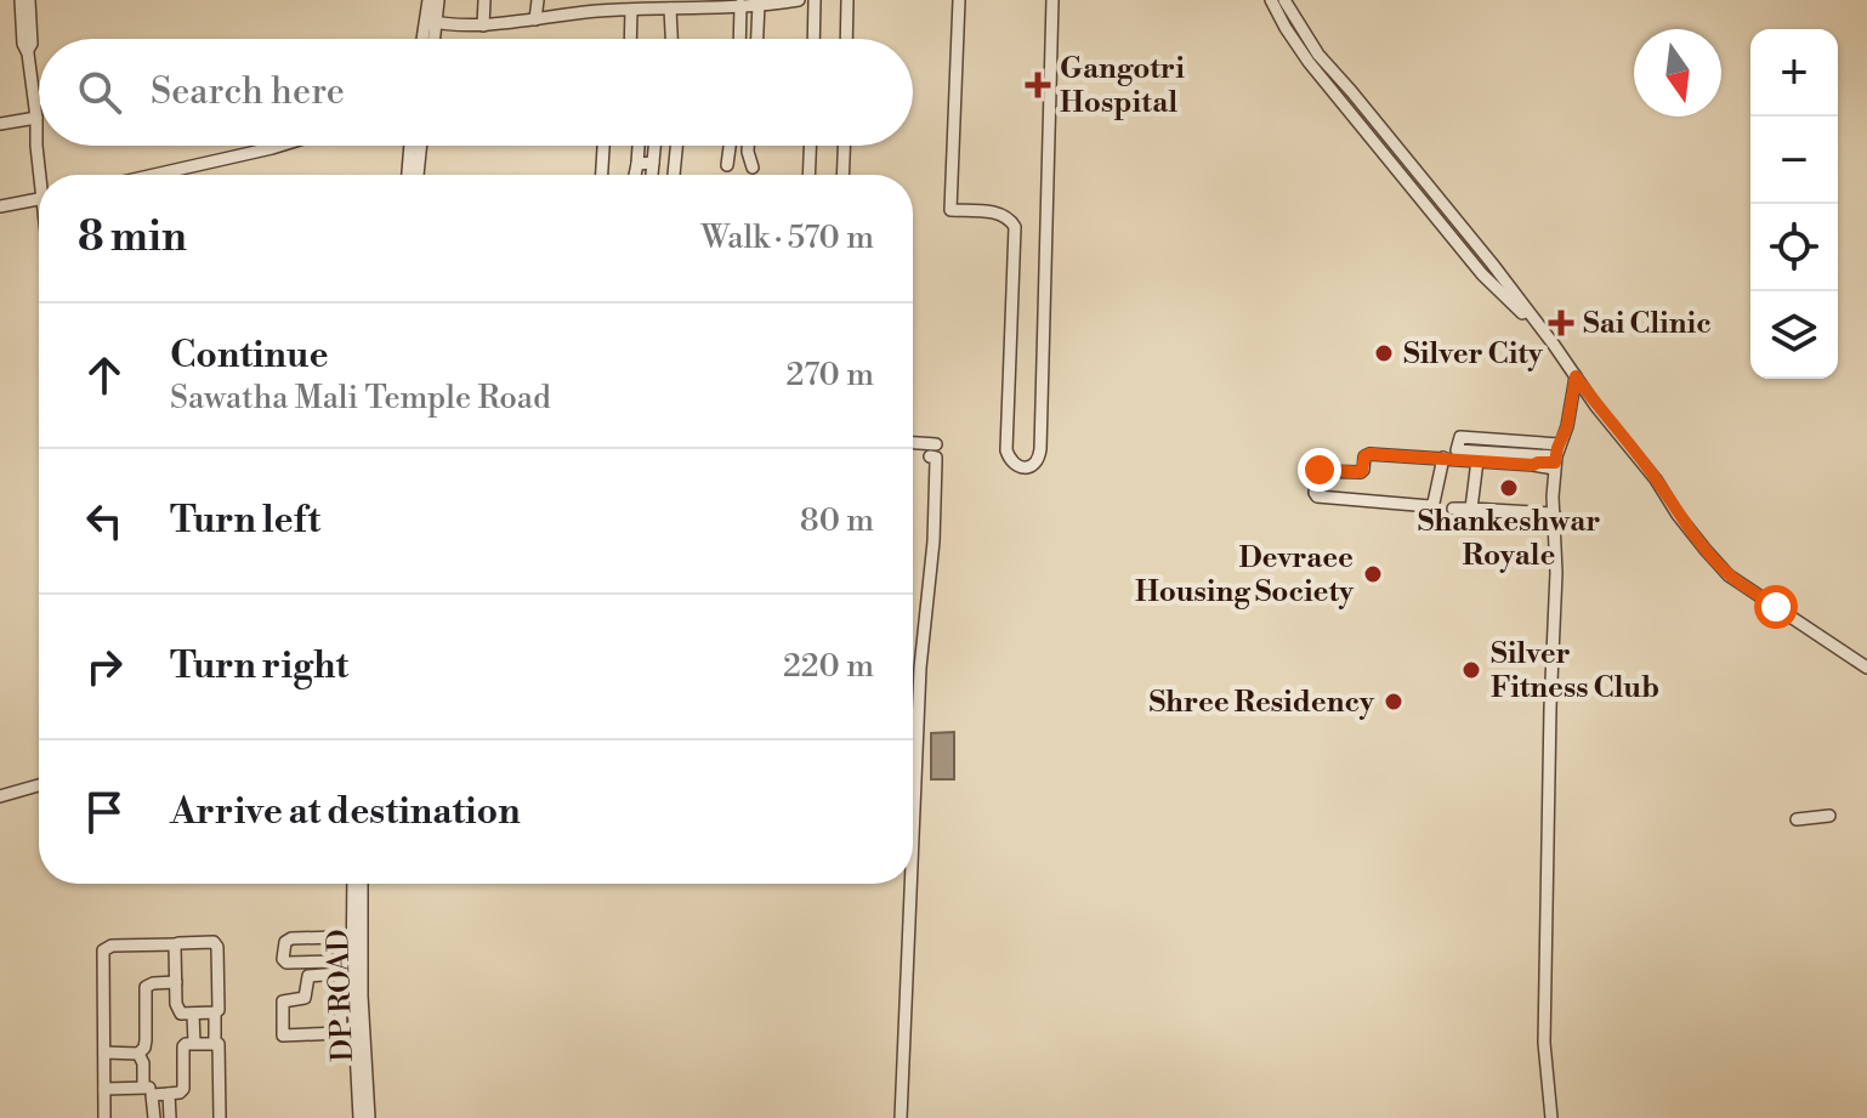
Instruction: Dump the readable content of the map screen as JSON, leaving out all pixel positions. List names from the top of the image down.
{
  "streets": {
    "street": ["DP ROAD"]
  },
  "places": {
    "health": ["Gangotri Hospital", "Sai Clinic"],
    "other": [
      "Silver City",
      "Shankeshwar Royale",
      "Devraee Housing Society",
      "Silver Fitness Club",
      "Shree Residency"
    ]
  },
  "north": "bottom",
  "page": {
    "map_buttons": ["+", "−"],
    "search": "Search here",
    "heading": ["8 min", "Walk · 570 m"],
    "list": [
      ["Continue", "Sawatha Mali Temple Road", "270 m"],
      ["Turn left", "80 m"],
      ["Turn right", "220 m"],
      "Arrive at destination"
    ]
  }
}
